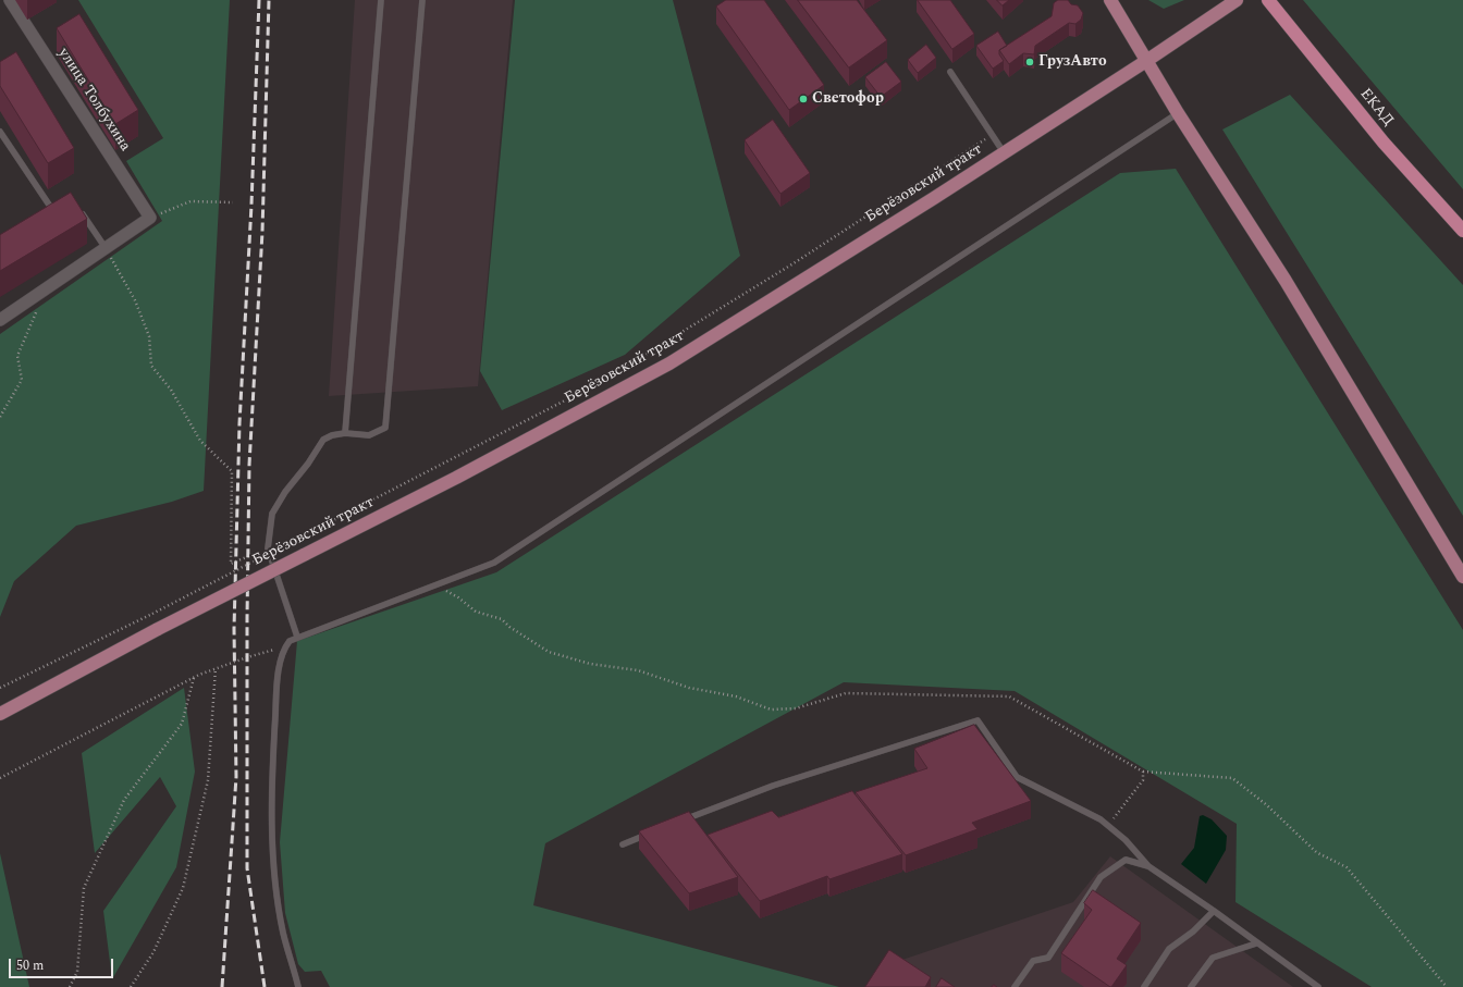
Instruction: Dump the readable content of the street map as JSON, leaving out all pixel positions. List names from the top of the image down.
{
  "streets": {
    "highway": ["ЕКАД"],
    "main road": ["Берёзовский тракт"],
    "street": ["улица Толбухина"]
  },
  "places": ["ГрузАвто", "Светофор"],
  "scale_bar": "50 m"
}
